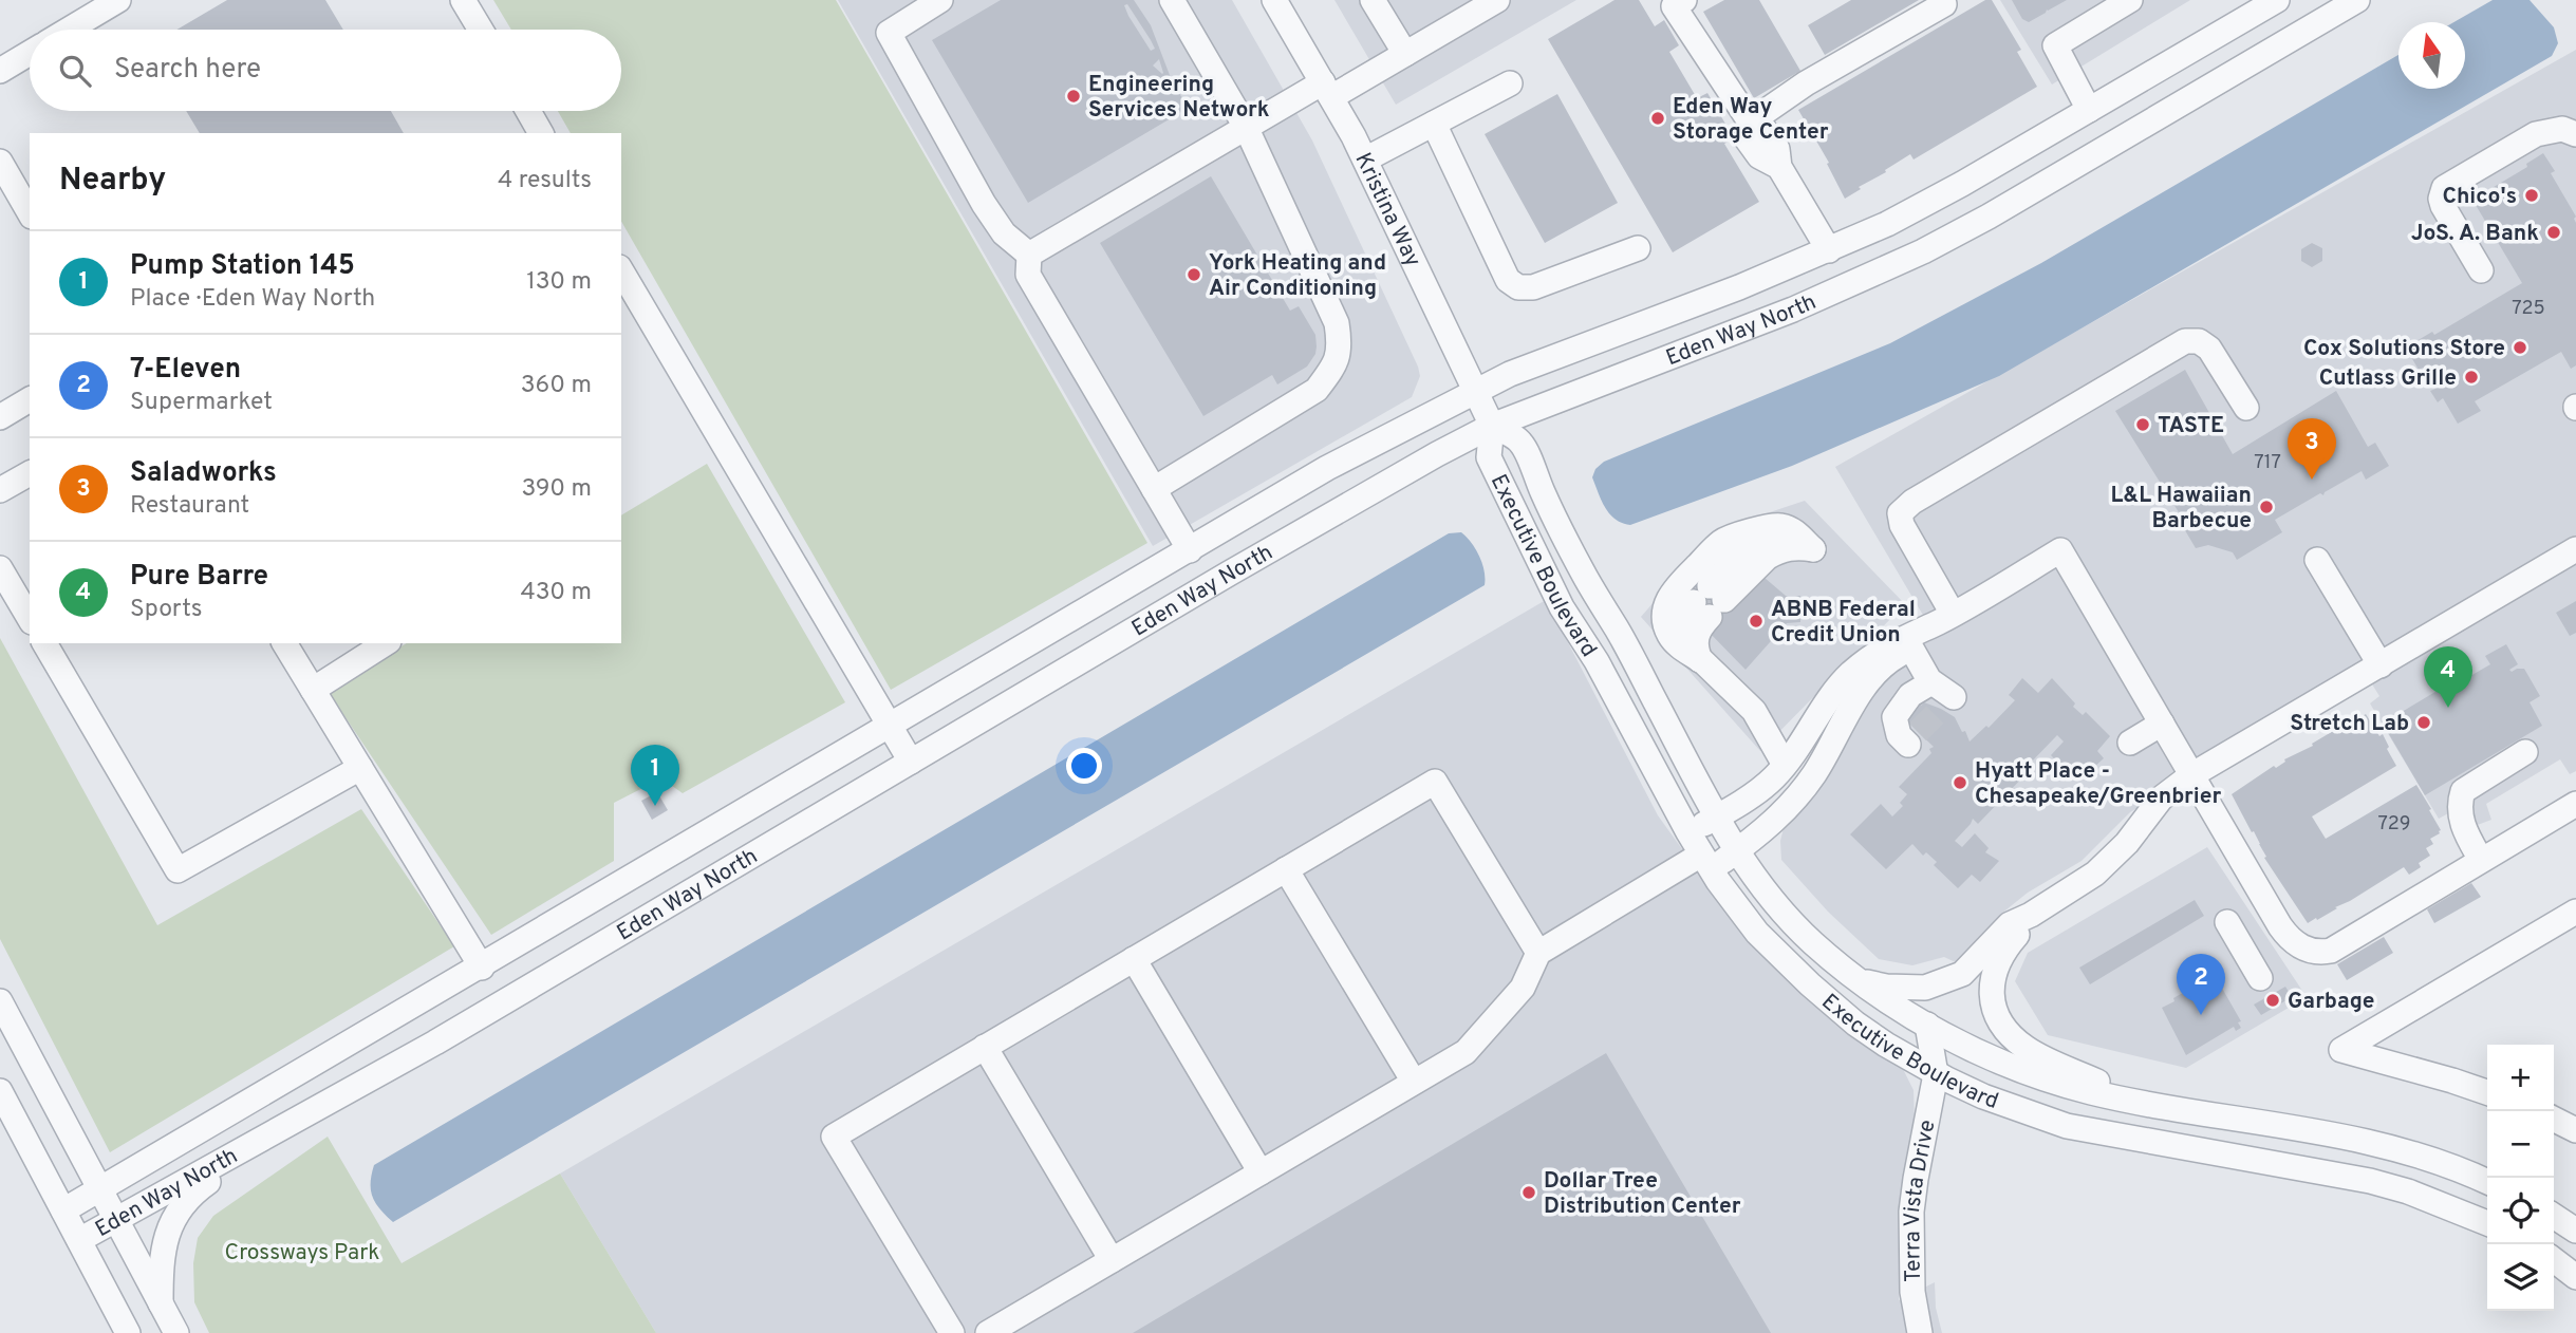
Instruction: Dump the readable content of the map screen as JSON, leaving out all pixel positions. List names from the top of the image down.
{
  "streets": {
    "street": [
      "Kristina Way",
      "Eden Way North",
      "Executive Boulevard",
      "Terra Vista Drive"
    ]
  },
  "crossings": [
    ["Kristina Way", "Eden Way North"],
    ["Kristina Way", "Executive Boulevard"],
    ["Eden Way North", "Executive Boulevard"],
    ["Executive Boulevard", "Terra Vista Drive"]
  ],
  "parks": ["Crossways Park"],
  "places": [
    "Engineering Services Network",
    "Eden Way Storage Center",
    "Chico's",
    "JoS. A. Bank",
    "York Heating and Air Conditioning",
    "Cox Solutions Store",
    "Cutlass Grille",
    "TASTE",
    "L&L Hawaiian Barbecue",
    "ABNB Federal Credit Union",
    "Stretch Lab",
    "Hyatt Place - Chesapeake/Greenbrier",
    "Garbage",
    "Dollar Tree Distribution Center"
  ],
  "house_numbers": ["725", "717", "729"],
  "north": "top",
  "page": {
    "search": "Search here",
    "heading": ["Nearby", "4 results"],
    "list": [
      {
        "mark": "1",
        "name": "Pump Station 145",
        "note": "Place · Eden Way North",
        "value": "130 m"
      },
      {
        "mark": "2",
        "name": "7-Eleven",
        "note": "Supermarket",
        "value": "360 m"
      },
      {
        "mark": "3",
        "name": "Saladworks",
        "note": "Restaurant",
        "value": "390 m"
      },
      {
        "mark": "4",
        "name": "Pure Barre",
        "note": "Sports",
        "value": "430 m"
      }
    ],
    "pins": [
      "3",
      "4",
      "1",
      "2"
    ],
    "map_buttons": ["+", "−"]
  }
}
